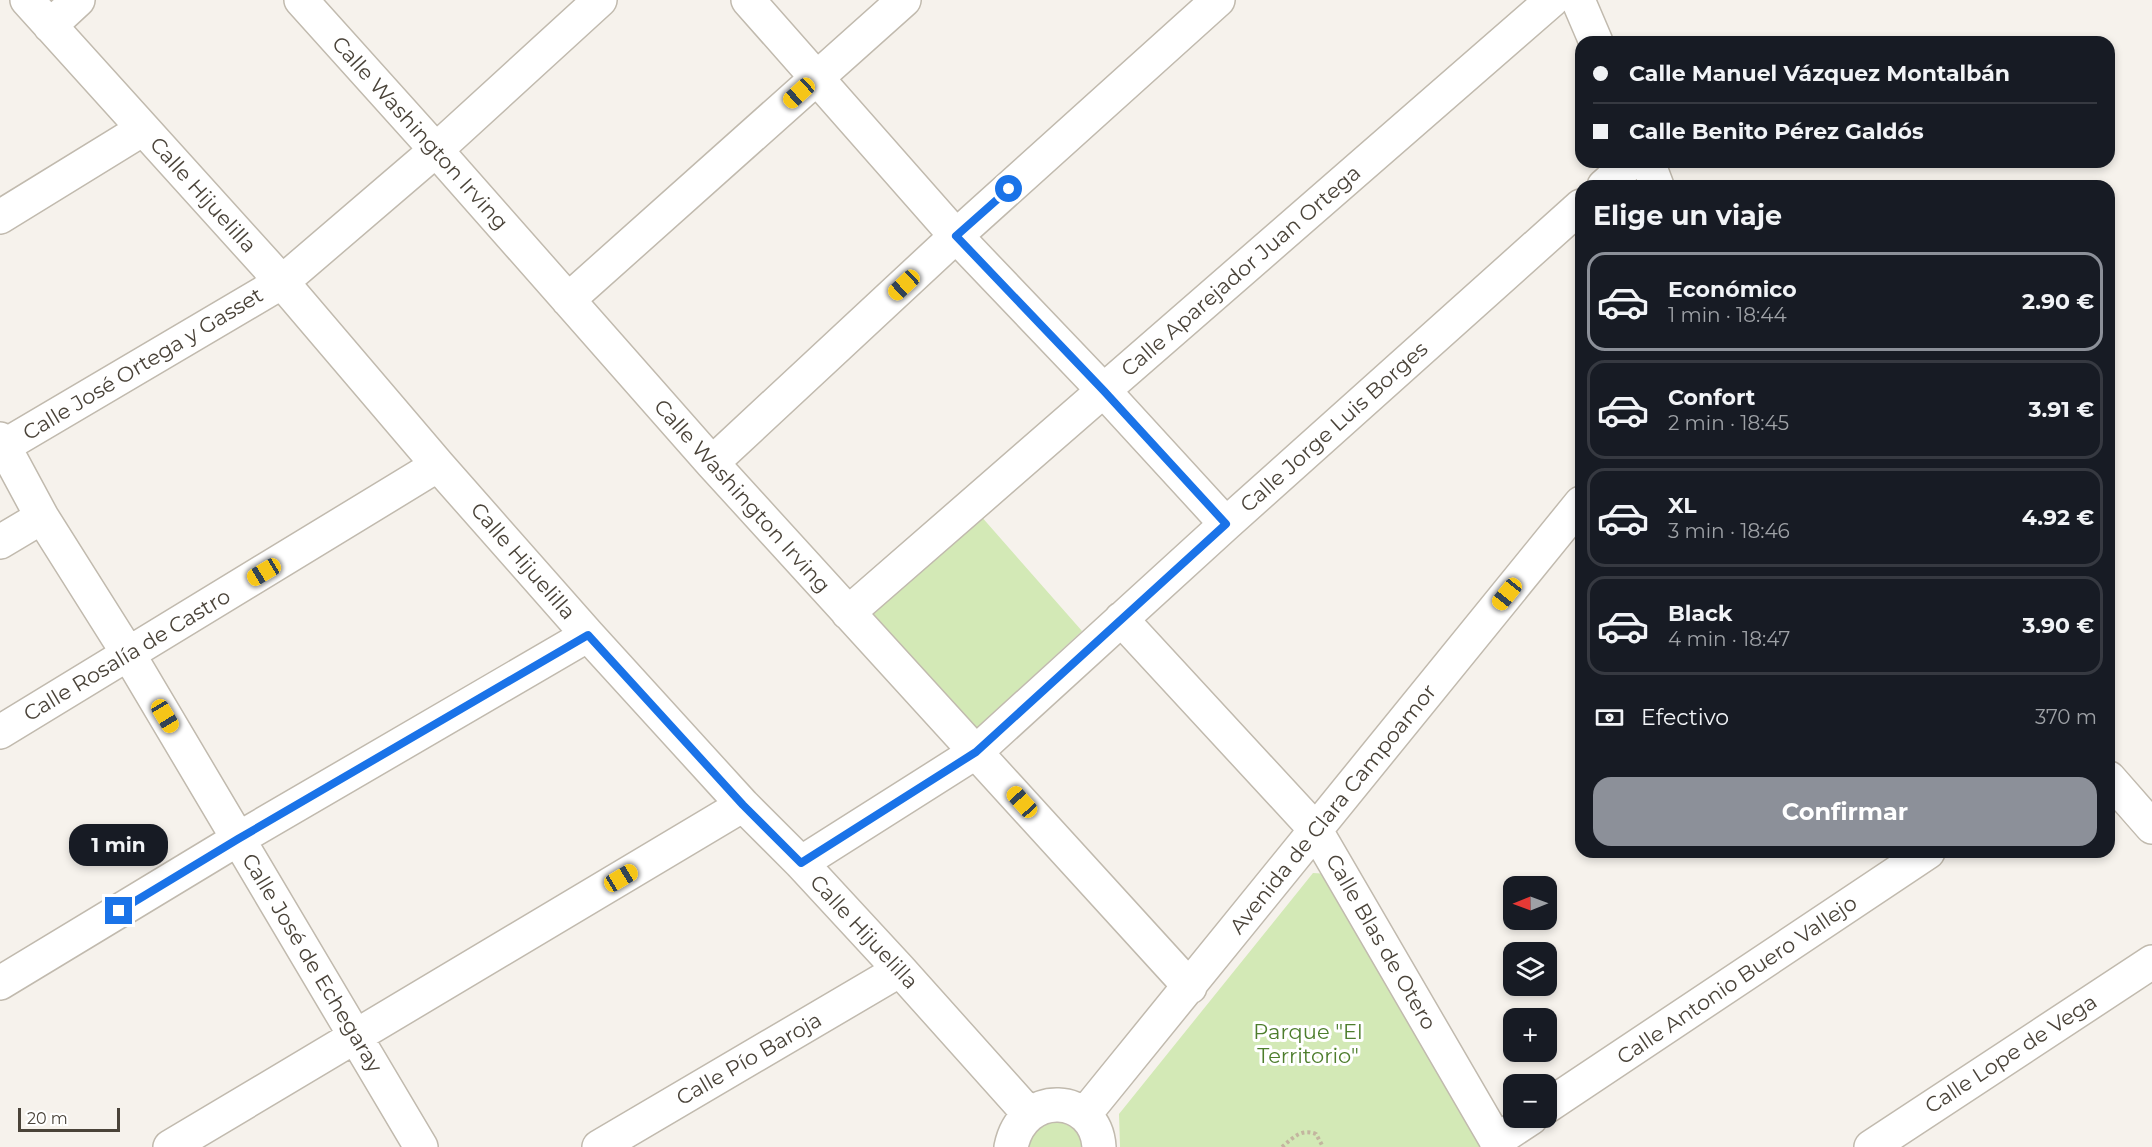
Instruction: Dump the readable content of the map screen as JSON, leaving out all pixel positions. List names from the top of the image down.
{
  "streets": {
    "street": [
      "Calle Washington Irving",
      "Calle Hijuelilla",
      "Calle Aparejador Juan Ortega",
      "Calle José Ortega y Gasset",
      "Calle Jorge Luis Borges",
      "Calle Rosalía de Castro",
      "Avenida de Clara Campoamor",
      "Calle Blas de Otero",
      "Calle José de Echegaray",
      "Calle Antonio Buero Vallejo",
      "Calle Lope de Vega",
      "Calle Pío Baroja"
    ]
  },
  "crossings": [
    ["Calle Washington Irving", "Calle Aparejador Juan Ortega"],
    ["Calle Washington Irving", "Calle José Ortega y Gasset"],
    ["Calle Washington Irving", "Calle Jorge Luis Borges"],
    ["Calle Washington Irving", "Avenida de Clara Campoamor"],
    ["Calle Hijuelilla", "Calle José Ortega y Gasset"],
    ["Calle Hijuelilla", "Calle Jorge Luis Borges"],
    ["Calle Hijuelilla", "Calle Rosalía de Castro"],
    ["Calle Hijuelilla", "Calle Pío Baroja"],
    ["Calle José Ortega y Gasset", "Calle José de Echegaray"],
    ["Calle Jorge Luis Borges", "Calle Blas de Otero"],
    ["Calle Rosalía de Castro", "Calle José de Echegaray"],
    ["Avenida de Clara Campoamor", "Calle Blas de Otero"]
  ],
  "parks": ["Parque \"El Territorio\""],
  "scale_bar": "20 m",
  "north": "left",
  "page": {
    "banner": ["Calle Manuel Vázquez Montalbán", "Calle Benito Pérez Galdós"],
    "heading": "Elige un viaje",
    "list": [
      {
        "name": "Económico",
        "note": "1 min · 18:44",
        "value": "2.90 €"
      },
      {
        "name": "Confort",
        "note": "2 min · 18:45",
        "value": "3.91 €"
      },
      {
        "name": "XL",
        "note": "3 min · 18:46",
        "value": "4.92 €"
      },
      {
        "name": "Black",
        "note": "4 min · 18:47",
        "value": "3.90 €"
      }
    ],
    "pay": ["Efectivo", "370 m"],
    "buttons": "Confirmar",
    "bubble": "1 min",
    "map_buttons": ["+", "−"],
    "scale": "20 m"
  }
}
